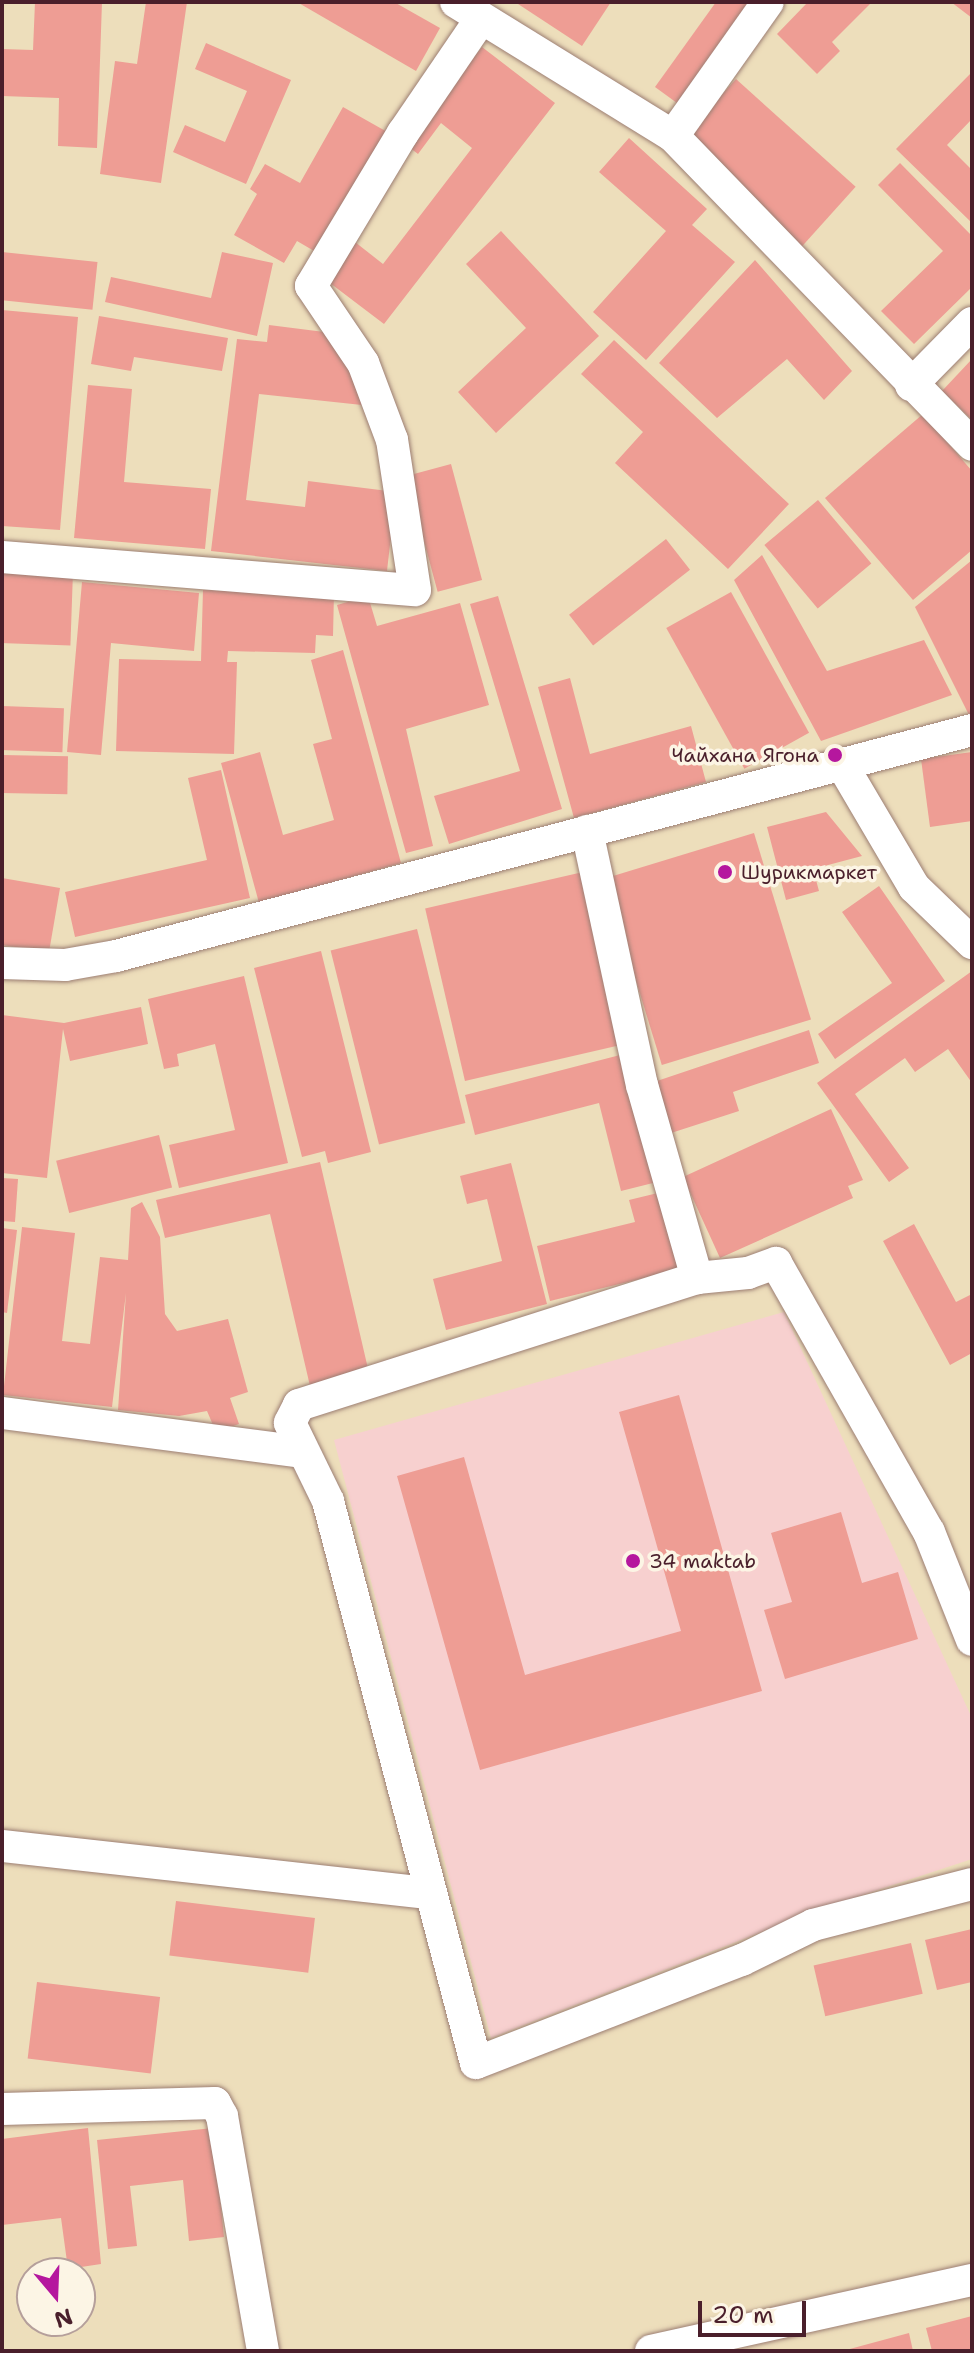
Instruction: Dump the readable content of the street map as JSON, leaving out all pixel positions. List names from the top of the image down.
{
  "places": ["Чайхана Ягона", "Шурикмаркет", "34 maktab"],
  "scale_bar": "20 m",
  "north": "bottom"
}
